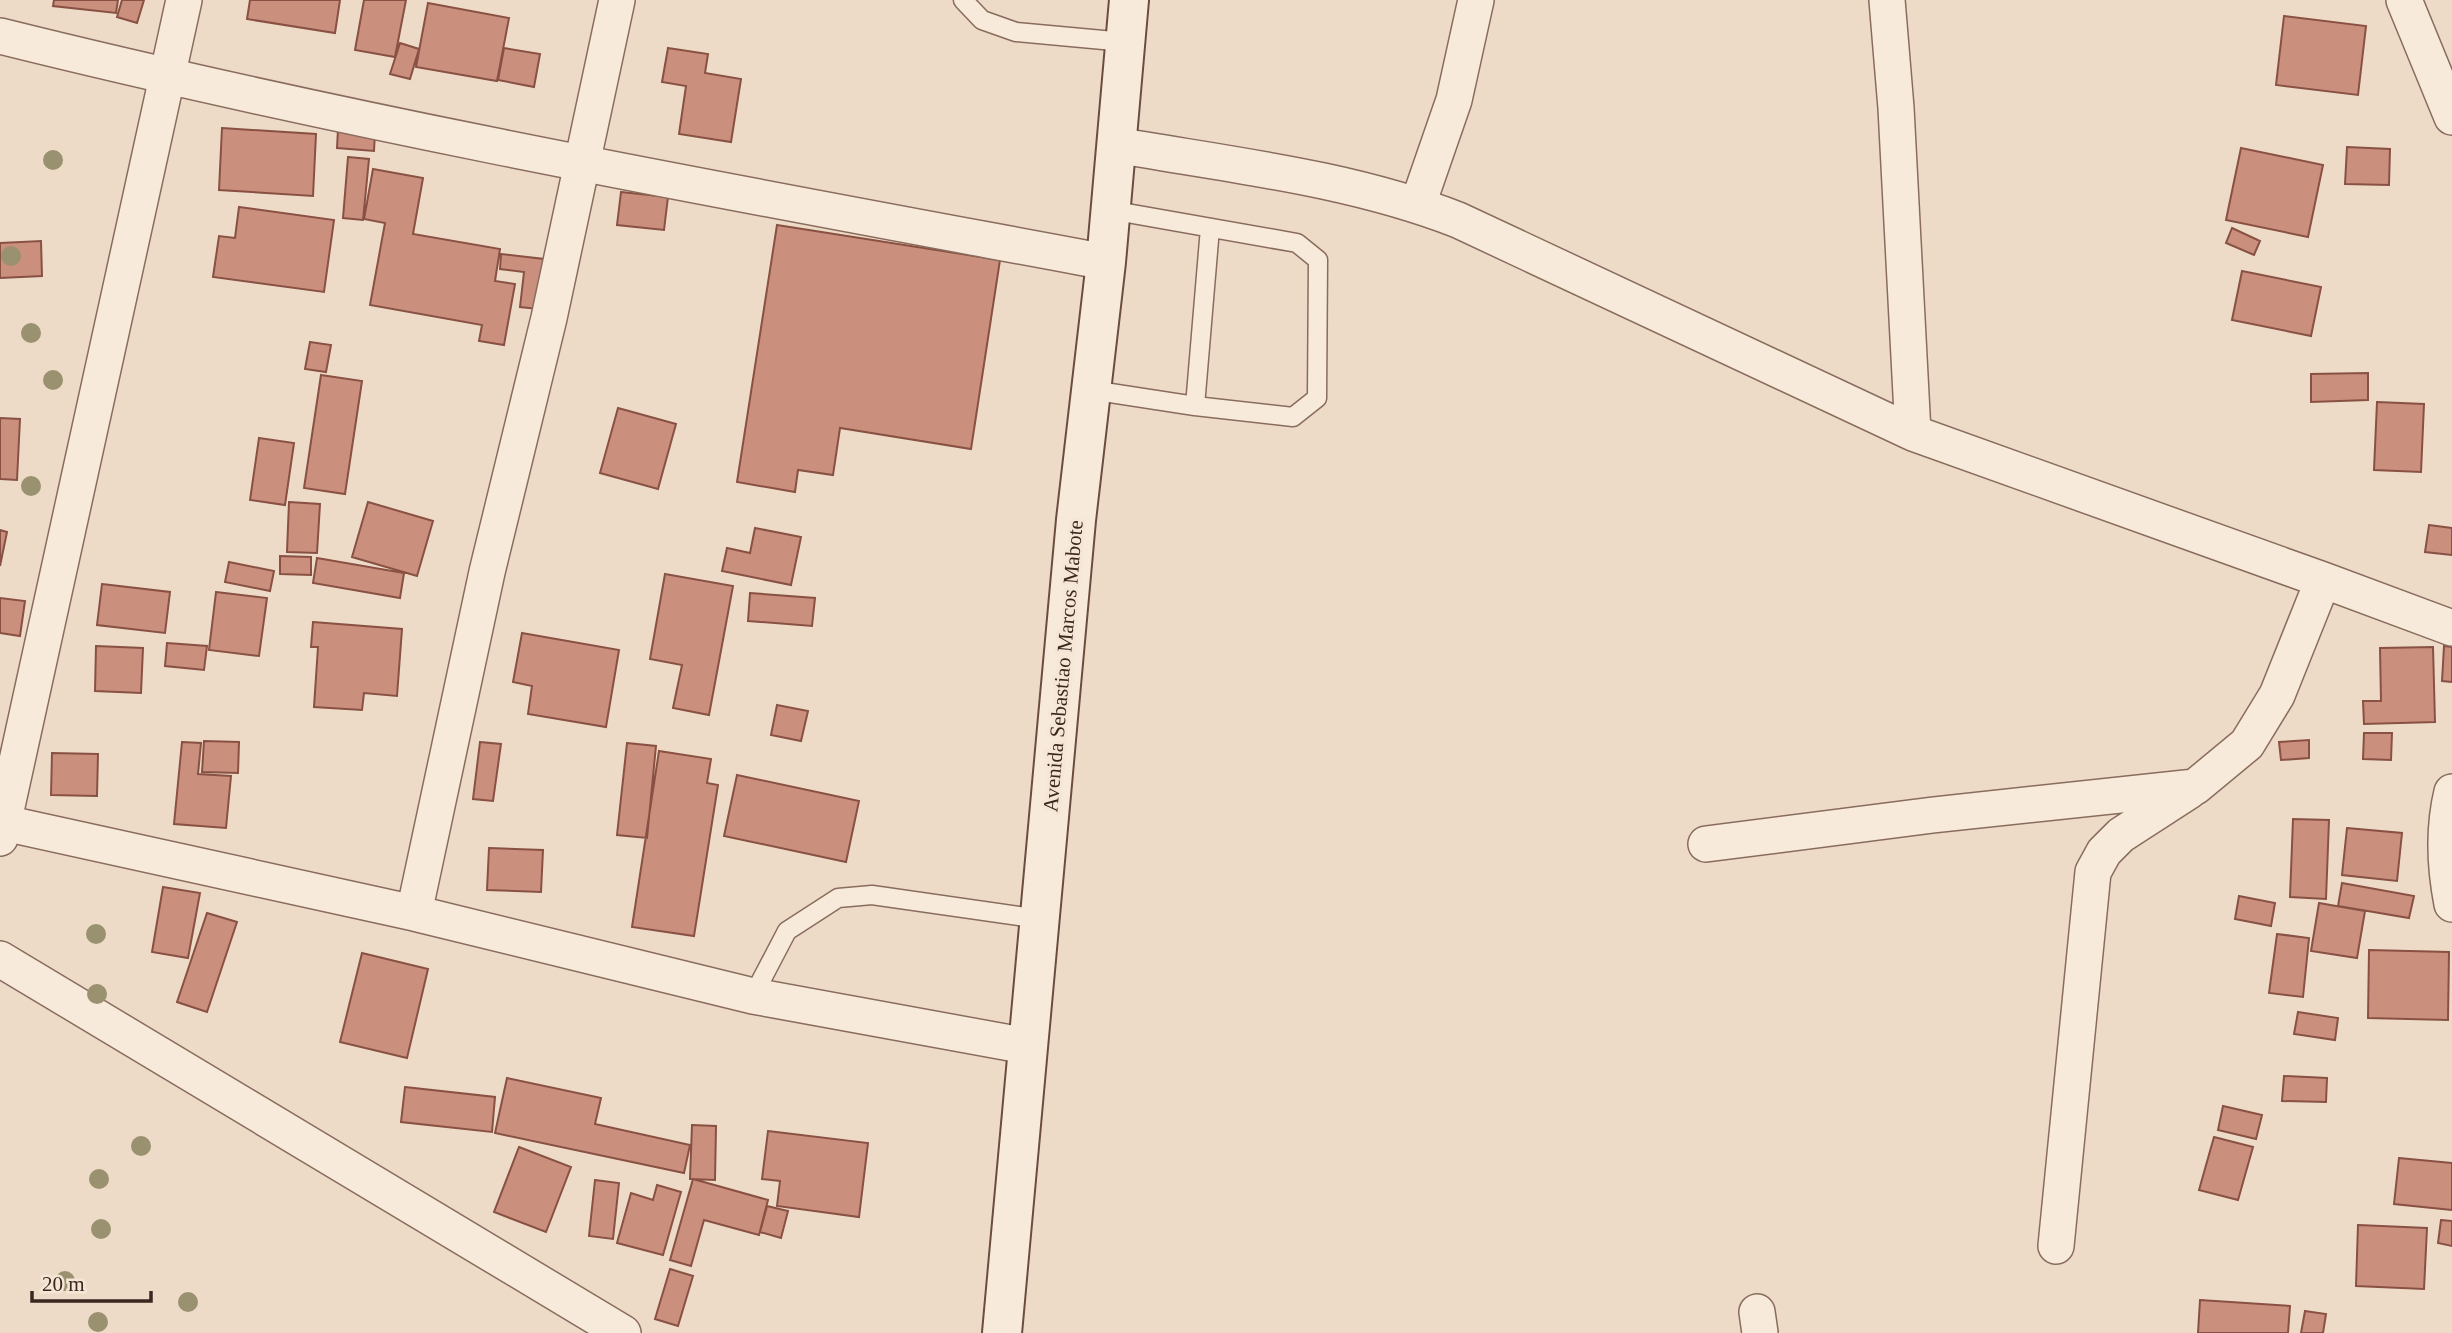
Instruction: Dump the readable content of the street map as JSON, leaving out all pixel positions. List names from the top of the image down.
{
  "streets": {
    "main road": ["Avenida Sebastiao Marcos Mabote"]
  },
  "scale_bar": "20 m"
}
